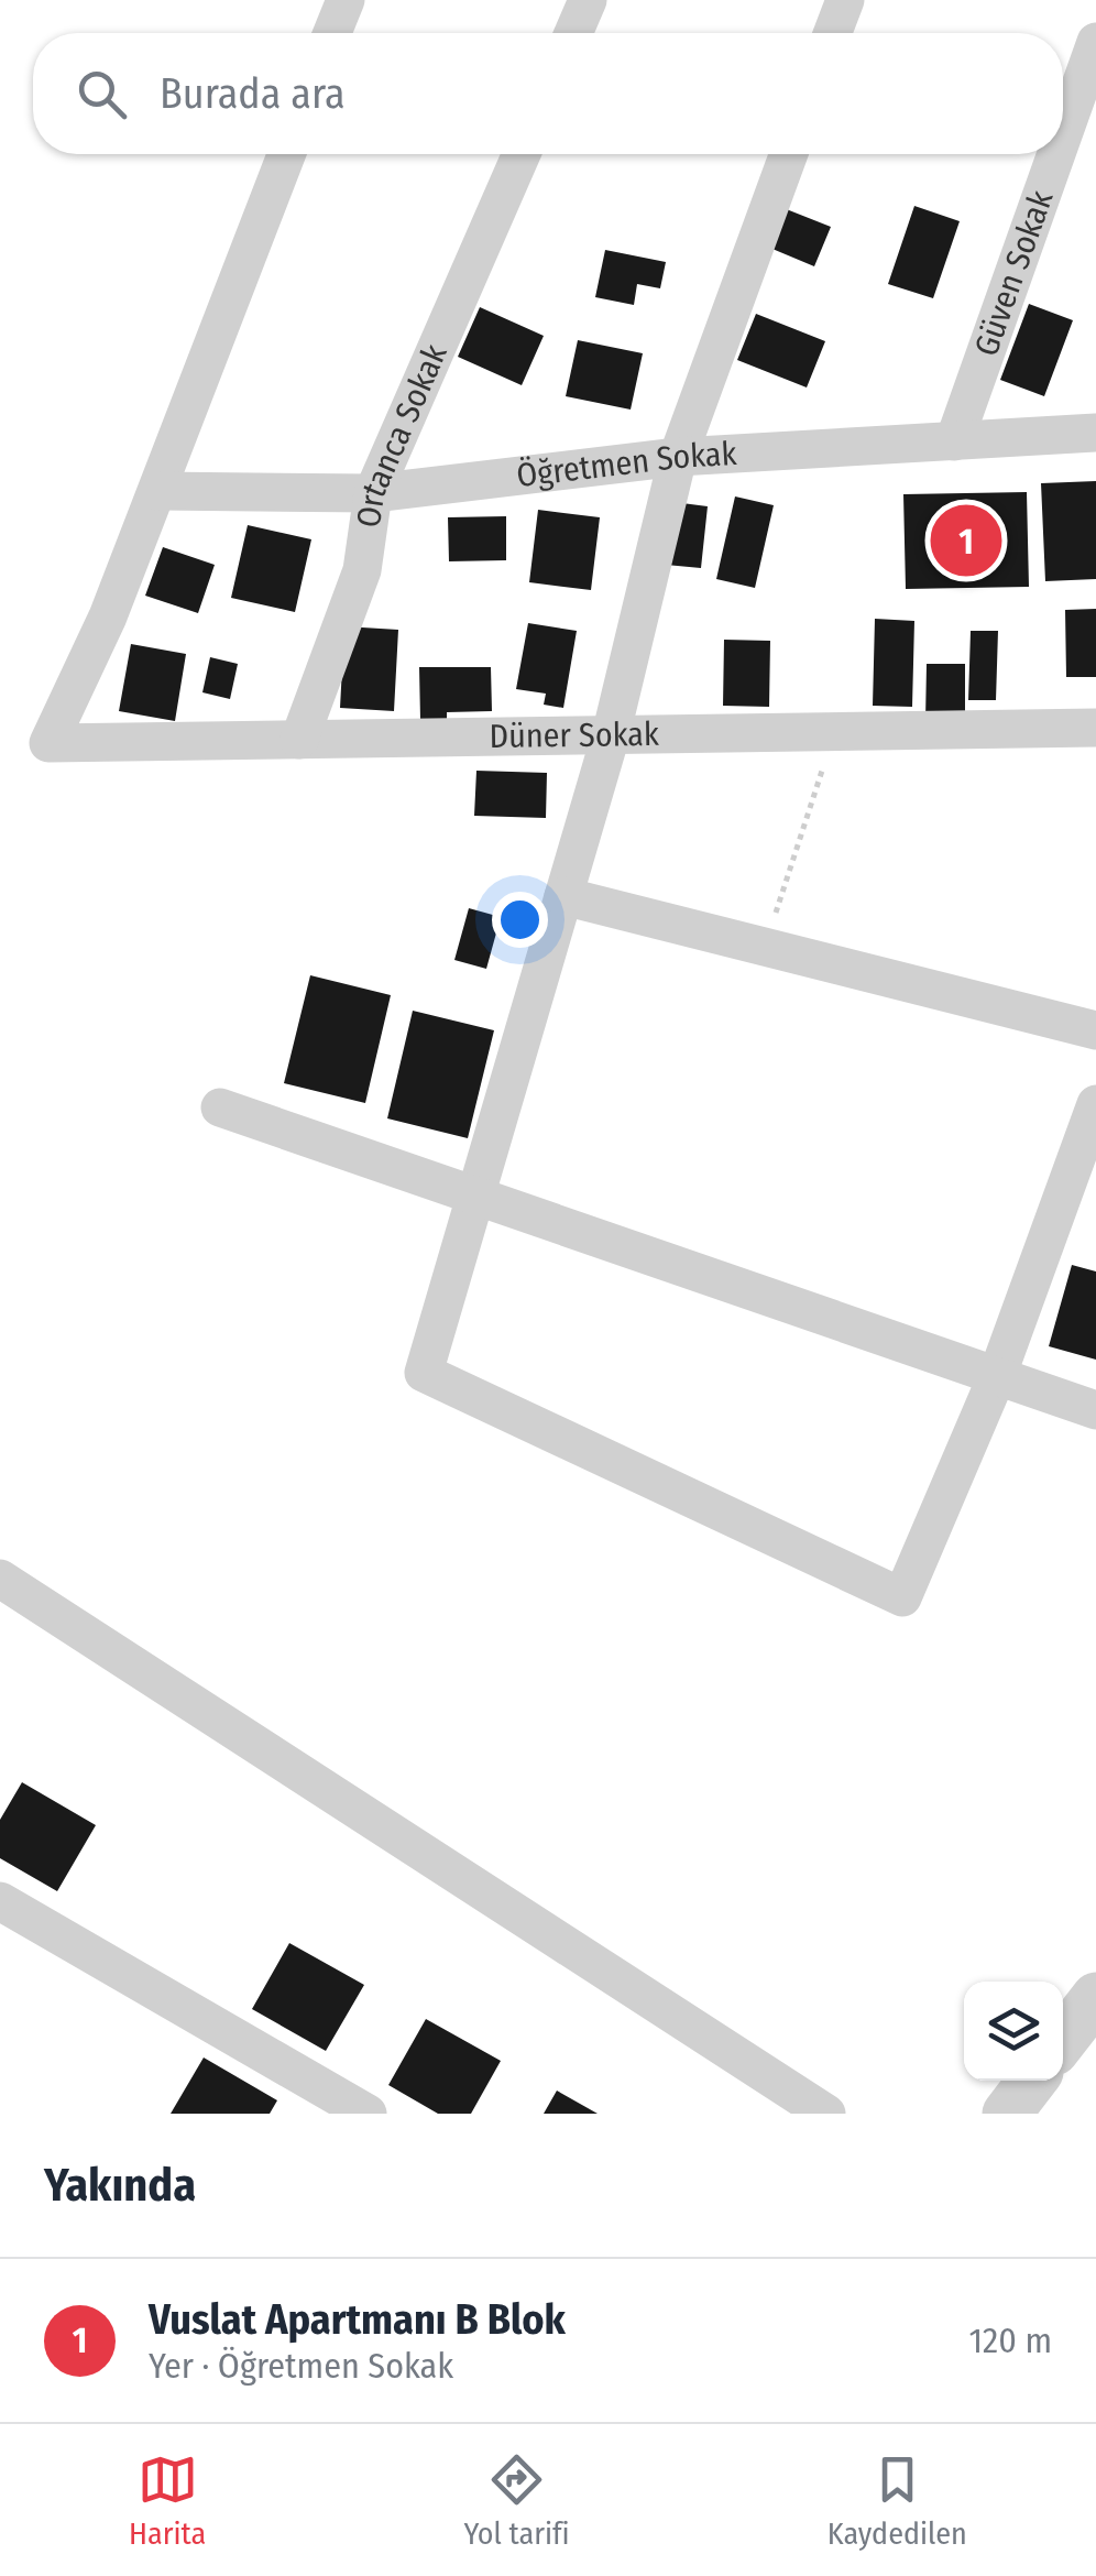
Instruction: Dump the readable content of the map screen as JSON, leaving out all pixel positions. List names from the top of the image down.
{
  "streets": {
    "street": [
      "Güven Sokak",
      "Ortanca Sokak",
      "Öğretmen Sokak",
      "Düner Sokak"
    ]
  },
  "crossings": [
    ["Güven Sokak", "Öğretmen Sokak"],
    ["Ortanca Sokak", "Öğretmen Sokak"],
    ["Ortanca Sokak", "Düner Sokak"],
    ["Öğretmen Sokak", "Düner Sokak"]
  ],
  "page": {
    "search": "Burada ara",
    "pins": "1",
    "heading": "Yakında",
    "list": [
      {
        "mark": "1",
        "name": "Vuslat Apartmanı B Blok",
        "note": "Yer · Öğretmen Sokak",
        "value": "120 m"
      }
    ],
    "nav": ["Harita", "Yol tarifi", "Kaydedilen"]
  }
}
